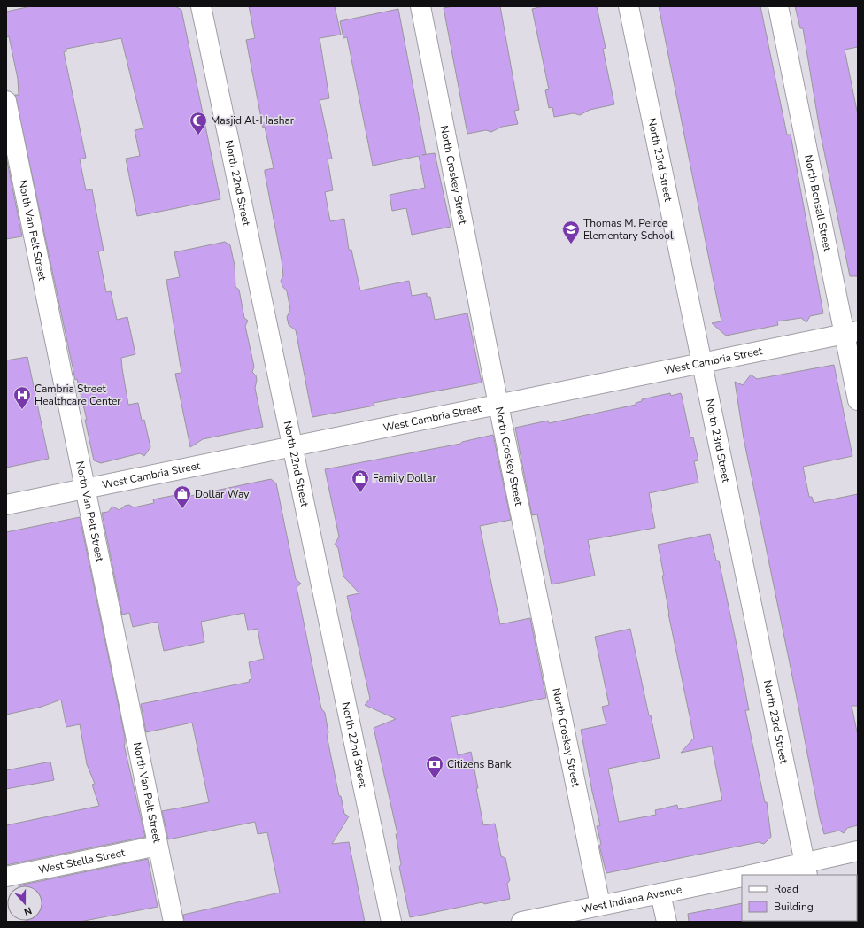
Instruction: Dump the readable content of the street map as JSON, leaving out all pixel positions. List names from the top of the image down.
{
  "streets": {
    "street": [
      "North 23rd Street",
      "North Croskey Street",
      "North 22nd Street",
      "North Bonsall Street",
      "North Van Pelt Street",
      "West Cambria Street",
      "West Stella Street",
      "West Indiana Avenue"
    ]
  },
  "crossings": [
    ["North 23rd Street", "West Cambria Street"],
    ["North Croskey Street", "West Cambria Street"],
    ["North Croskey Street", "West Indiana Avenue"],
    ["North 22nd Street", "West Cambria Street"],
    ["North Bonsall Street", "West Cambria Street"],
    ["North Van Pelt Street", "West Cambria Street"],
    ["North Van Pelt Street", "West Stella Street"]
  ],
  "places": {
    "mosque": ["Masjid Al-Hashar"],
    "school or university": ["Thomas M. Peirce Elementary School"],
    "hospital": ["Cambria Street Healthcare Center"],
    "shop": ["Family Dollar", "Dollar Way"],
    "bank": ["Citizens Bank"]
  },
  "legend": ["Road", "Building"],
  "north": "bottom"
}
